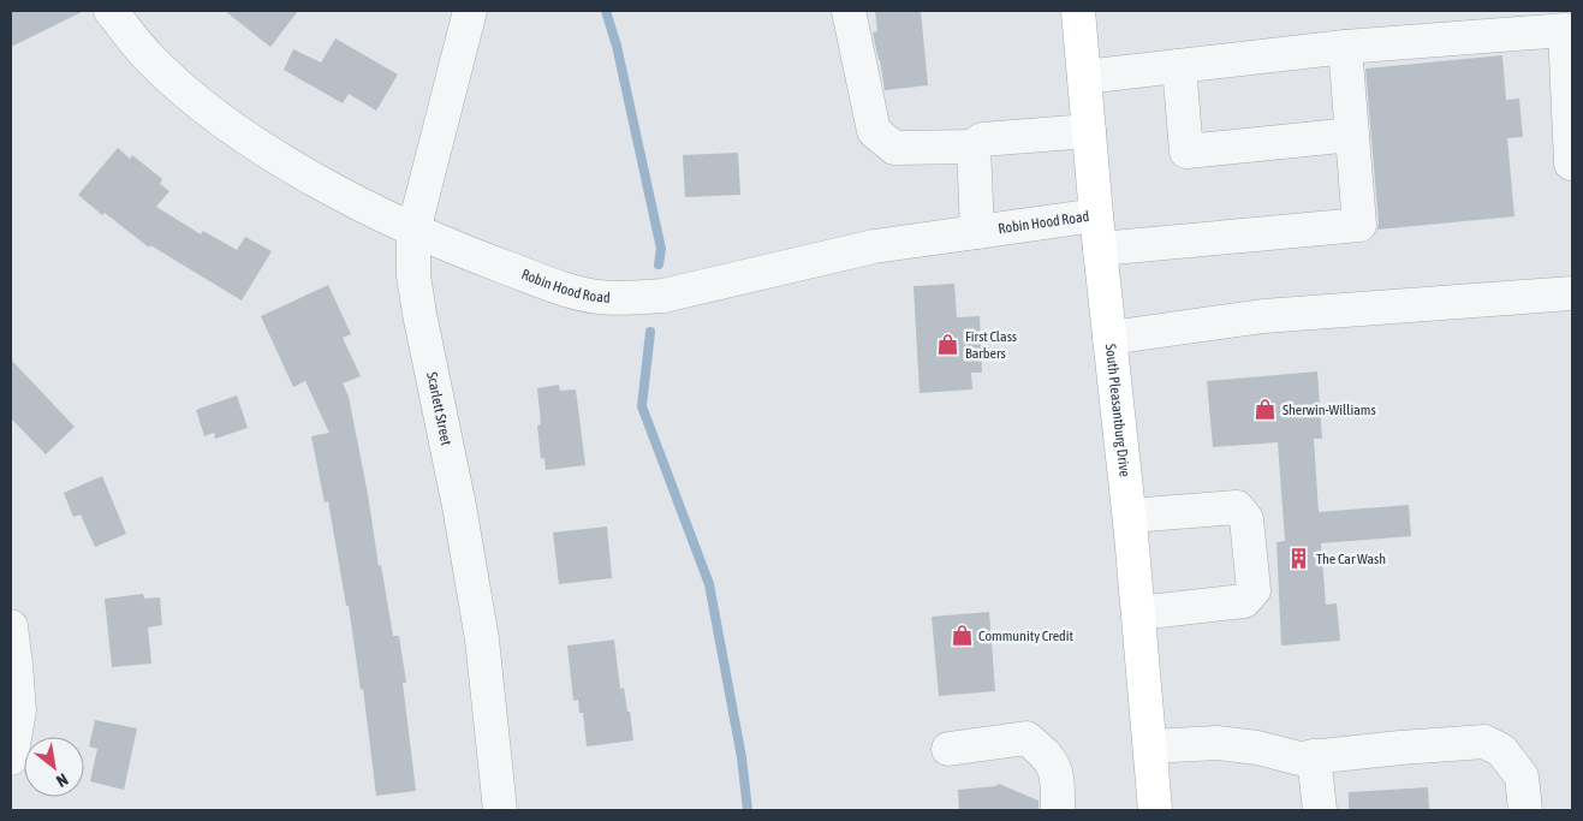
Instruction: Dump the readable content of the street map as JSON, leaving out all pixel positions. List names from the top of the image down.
{
  "streets": {
    "main road": ["South Pleasantburg Drive"],
    "street": ["Robin Hood Road", "Scarlett Street"]
  },
  "crossings": [
    ["Robin Hood Road", "Scarlett Street"],
    ["Robin Hood Road", "South Pleasantburg Drive"]
  ],
  "places": {
    "shop": ["First Class Barbers", "Sherwin-Williams", "Community Credit"],
    "building": ["The Car Wash"]
  },
  "north": "bottom right"
}
